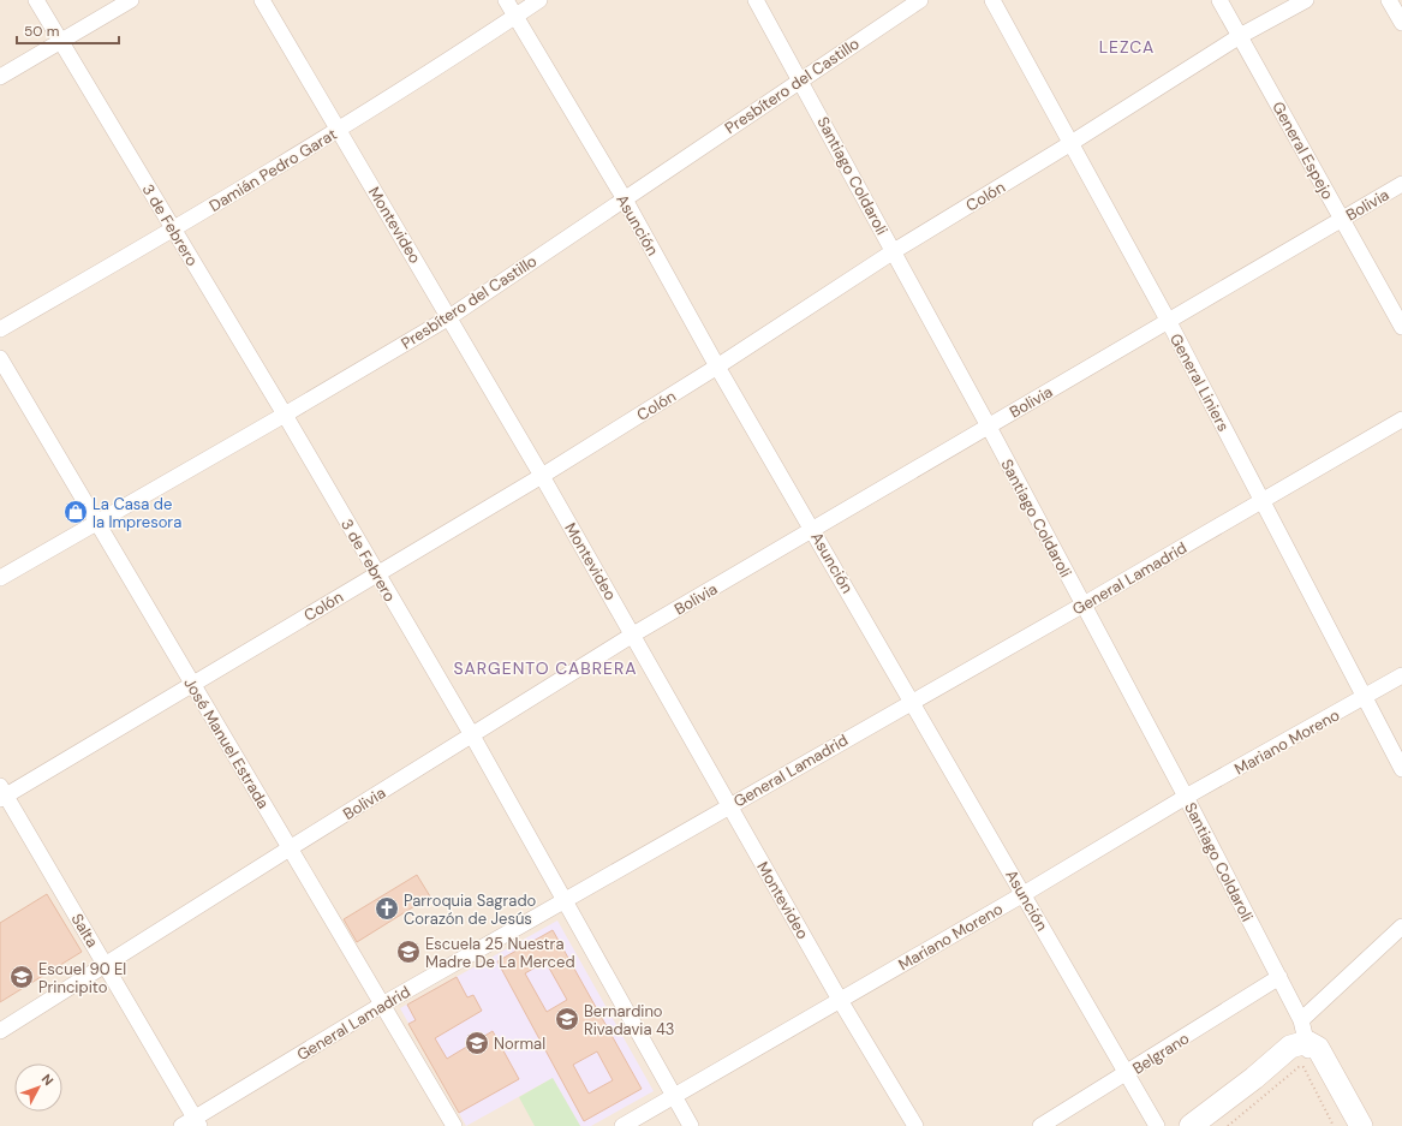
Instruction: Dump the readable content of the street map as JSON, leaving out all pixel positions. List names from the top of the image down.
{
  "streets": {
    "main road": ["Santiago Coldaroli"],
    "street": [
      "Presbítero del Castillo",
      "General Espejo",
      "Damián Pedro Garat",
      "Colón",
      "Bolivia",
      "3 de Febrero",
      "Montevideo",
      "Asunción",
      "General Liniers",
      "General Lamadrid",
      "Mariano Moreno",
      "José Manuel Estrada",
      "Salta",
      "Belgrano"
    ]
  },
  "crossings": [
    ["Presbítero del Castillo", "Santiago Coldaroli"],
    ["Presbítero del Castillo", "3 de Febrero"],
    ["Presbítero del Castillo", "Montevideo"],
    ["Presbítero del Castillo", "Asunción"],
    ["Presbítero del Castillo", "José Manuel Estrada"],
    ["General Espejo", "Colón"],
    ["General Espejo", "Bolivia"],
    ["Damián Pedro Garat", "3 de Febrero"],
    ["Damián Pedro Garat", "Montevideo"],
    ["Damián Pedro Garat", "Asunción"],
    ["Santiago Coldaroli", "Colón"],
    ["Santiago Coldaroli", "Bolivia"],
    ["Santiago Coldaroli", "General Lamadrid"],
    ["Santiago Coldaroli", "Mariano Moreno"],
    ["Santiago Coldaroli", "Belgrano"],
    ["Colón", "3 de Febrero"],
    ["Colón", "Montevideo"],
    ["Colón", "Asunción"],
    ["Colón", "General Liniers"],
    ["Colón", "José Manuel Estrada"],
    ["Colón", "Salta"],
    ["Bolivia", "3 de Febrero"],
    ["Bolivia", "Montevideo"],
    ["Bolivia", "Asunción"],
    ["Bolivia", "General Liniers"],
    ["Bolivia", "José Manuel Estrada"],
    ["Bolivia", "Salta"],
    ["3 de Febrero", "General Lamadrid"],
    ["3 de Febrero", "Mariano Moreno"],
    ["Montevideo", "General Lamadrid"],
    ["Montevideo", "Mariano Moreno"],
    ["Asunción", "General Lamadrid"],
    ["Asunción", "Mariano Moreno"],
    ["Asunción", "Belgrano"],
    ["General Liniers", "General Lamadrid"],
    ["General Liniers", "Mariano Moreno"],
    ["General Lamadrid", "José Manuel Estrada"],
    ["General Lamadrid", "Salta"]
  ],
  "districts": ["LEZCA", "SARGENTO CABRERA"],
  "places": {
    "shop": ["La Casa de la Impresora"],
    "church": ["Parroquia Sagrado Corazón de Jesús"],
    "school or university": [
      "Escuela 25 Nuestra Madre De La Merced",
      "Escuel 90 El Principito",
      "Bernardino Rivadavia 43",
      "Normal"
    ]
  },
  "scale_bar": "50 m",
  "north": "top right"
}
